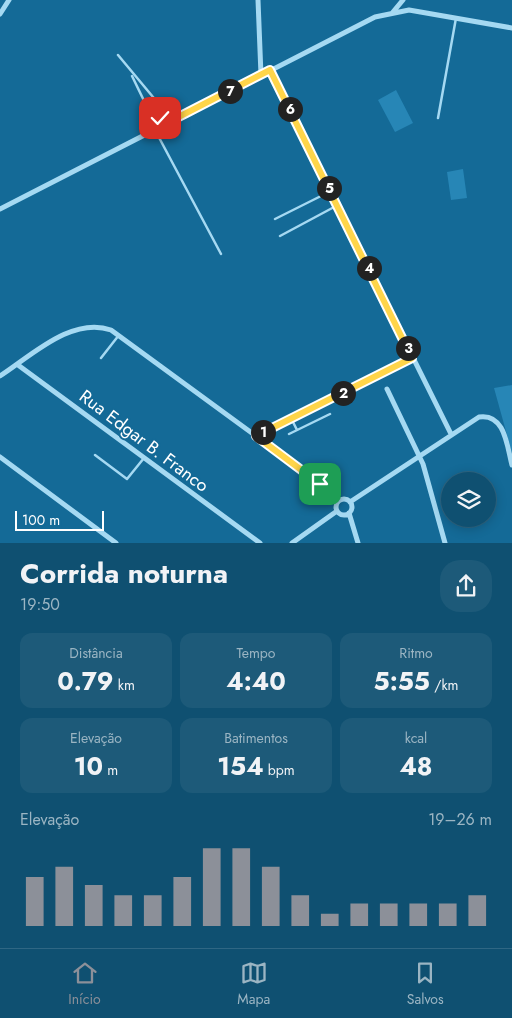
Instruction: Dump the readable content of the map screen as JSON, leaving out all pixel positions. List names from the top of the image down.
{
  "streets": {
    "street": ["Rua Edgar B. Franco"]
  },
  "scale_bar": "100 m",
  "page": {
    "pins": [
      "7",
      "6",
      "5",
      "4",
      "3",
      "2",
      "1"
    ],
    "scale": "100 m",
    "heading": ["Corrida noturna", "19:50"],
    "stats": [
      ["Distância", "0.79 km"],
      ["Tempo", "4:40"],
      ["Ritmo", "5:55 /km"],
      ["Elevação", "10 m"],
      ["Batimentos", "154 bpm"],
      ["kcal", "48"]
    ],
    "chart": ["Elevação", "19–26 m"],
    "tabs": ["Início", "Mapa", "Salvos"]
  }
}
